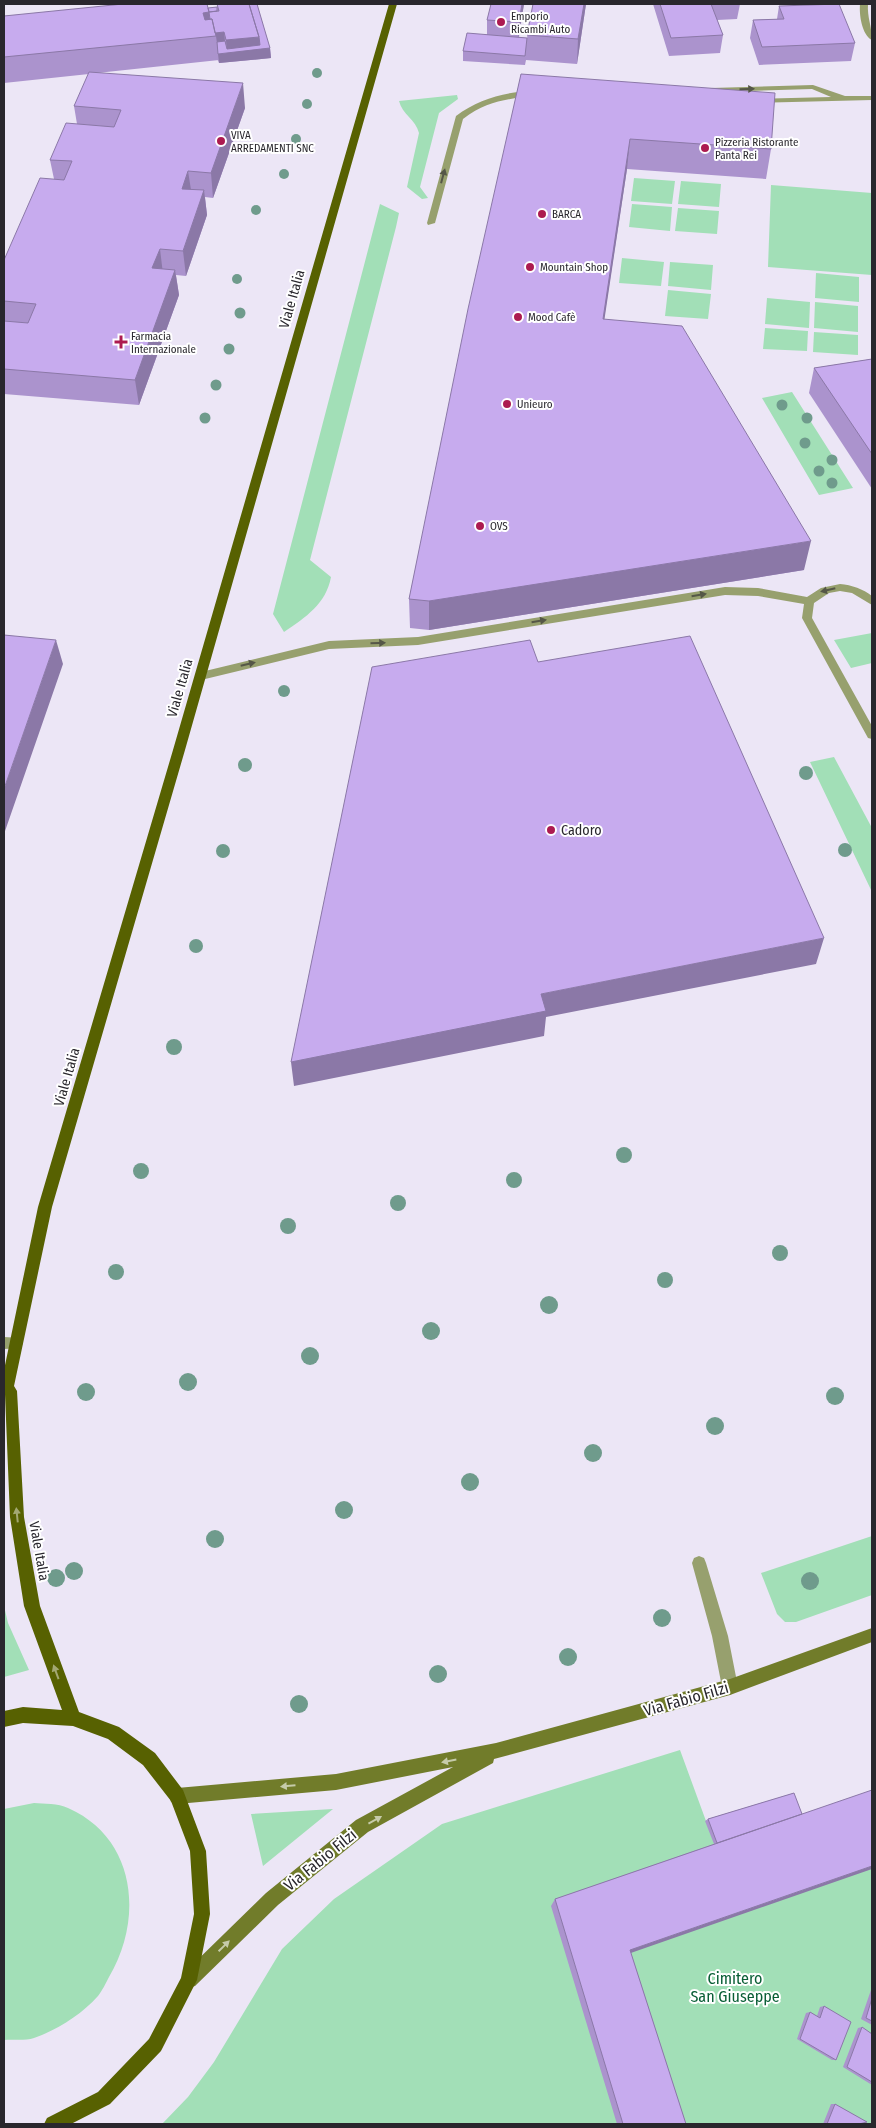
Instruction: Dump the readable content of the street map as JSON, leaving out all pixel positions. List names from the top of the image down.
{
  "streets": {
    "main road": ["Viale Italia"],
    "street": ["Via Fabio Filzi"]
  },
  "parks": ["Cimitero San Giuseppe"],
  "places": {
    "other": [
      "Emporio Ricambi Auto",
      "VIVA ARREDAMENTI SNC",
      "Pizzeria Ristorante Panta Rei",
      "BARCA",
      "Mountain Shop",
      "Mood Cafè",
      "Unieuro",
      "OVS",
      "Cadoro"
    ],
    "health": ["Farmacia Internazionale"]
  }
}
